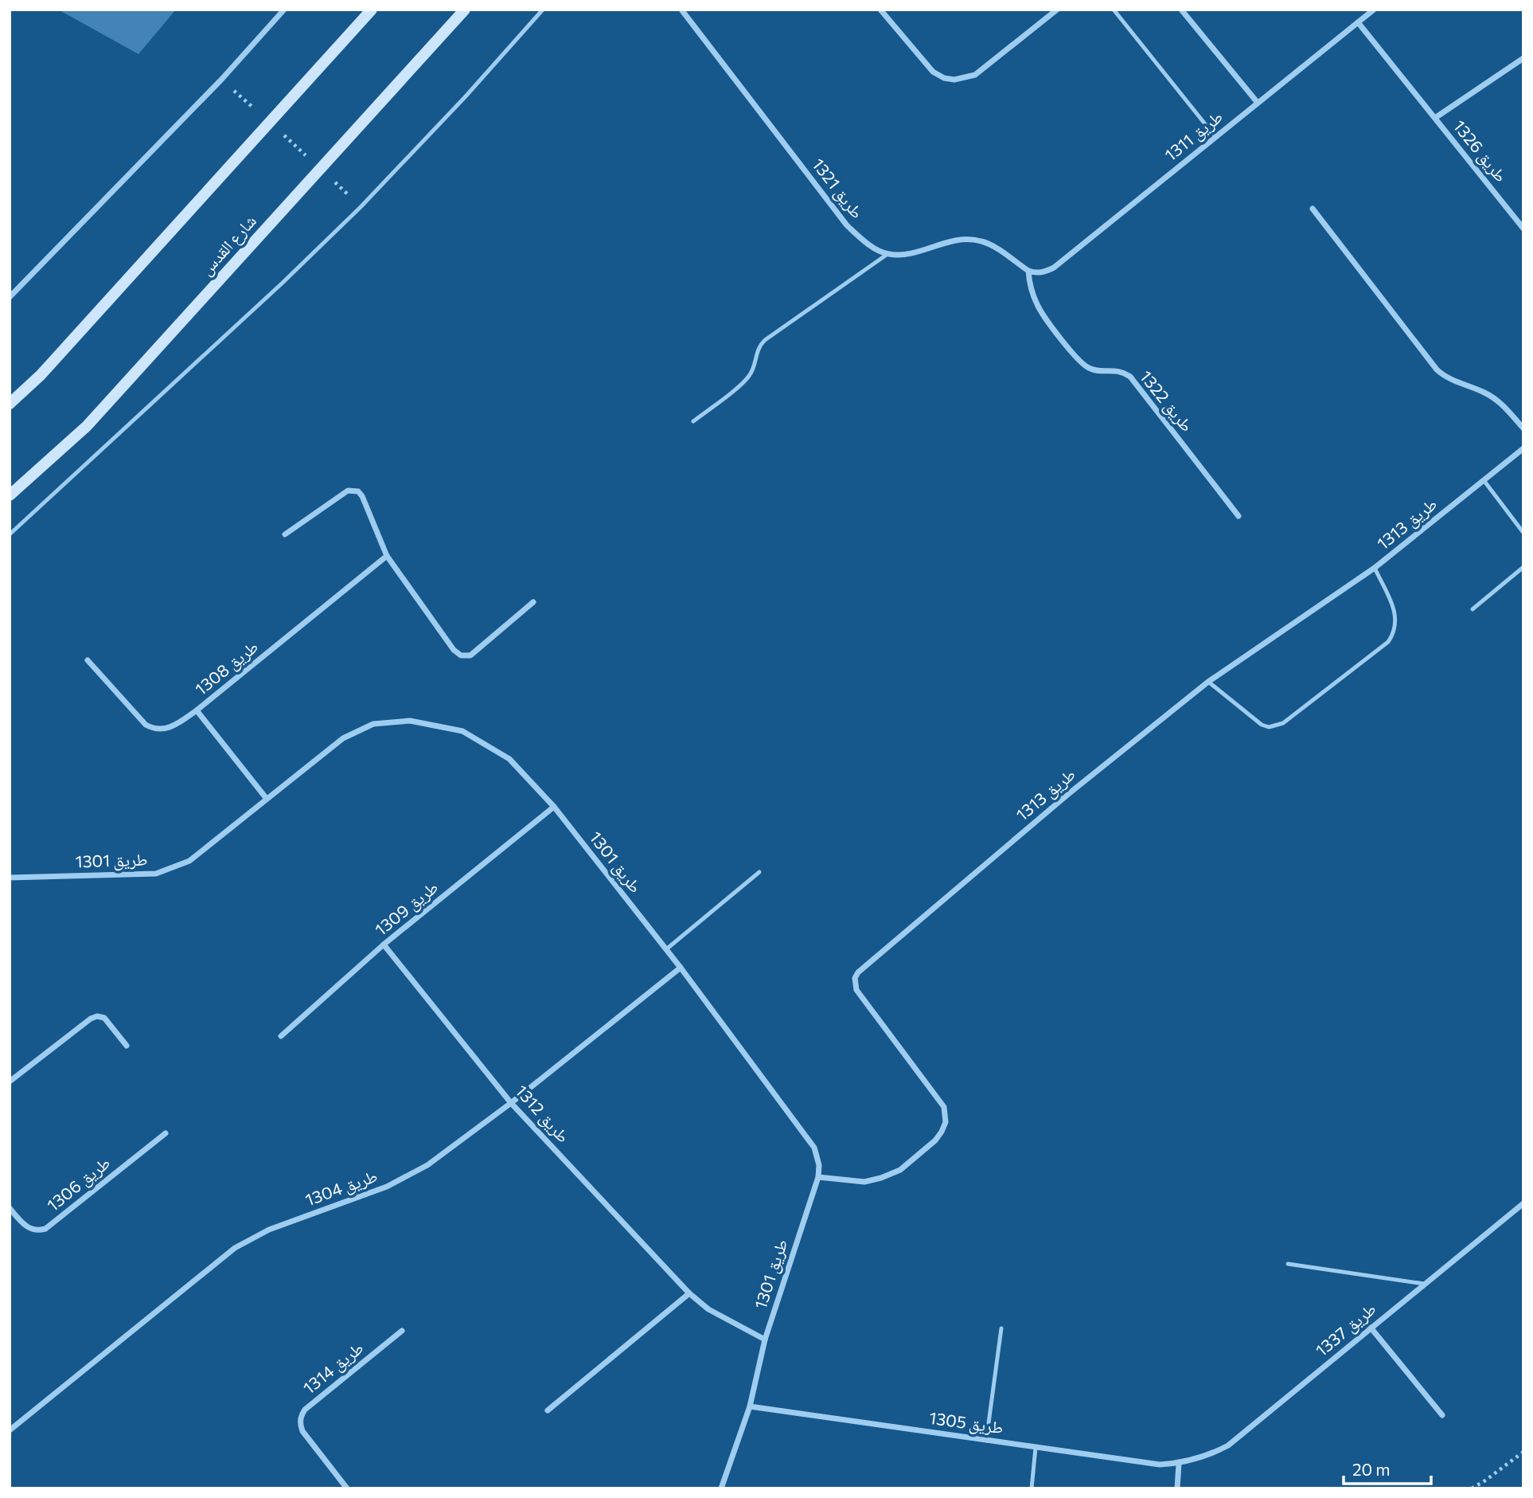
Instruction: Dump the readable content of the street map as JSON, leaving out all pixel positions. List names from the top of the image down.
{
  "streets": {
    "main road": ["شارع القدس"],
    "street": [
      "طريق 1311",
      "طريق 1326",
      "طريق 1321",
      "طريق 1322",
      "طريق 1313",
      "طريق 1308",
      "طريق 1301",
      "طريق 1309",
      "طريق 1312",
      "طريق 1306",
      "طريق 1304",
      "طريق 1337",
      "طريق 1314",
      "طريق 1305"
    ]
  },
  "crossings": [
    ["طريق 1311", "طريق 1326"],
    ["طريق 1311", "طريق 1322"],
    ["طريق 1313", "طريق 1301"],
    ["طريق 1301", "طريق 1309"],
    ["طريق 1301", "طريق 1312"],
    ["طريق 1301", "طريق 1304"],
    ["طريق 1301", "طريق 1305"],
    ["طريق 1309", "طريق 1312"],
    ["طريق 1312", "طريق 1304"],
    ["طريق 1337", "طريق 1305"]
  ],
  "scale_bar": "20 m"
}
